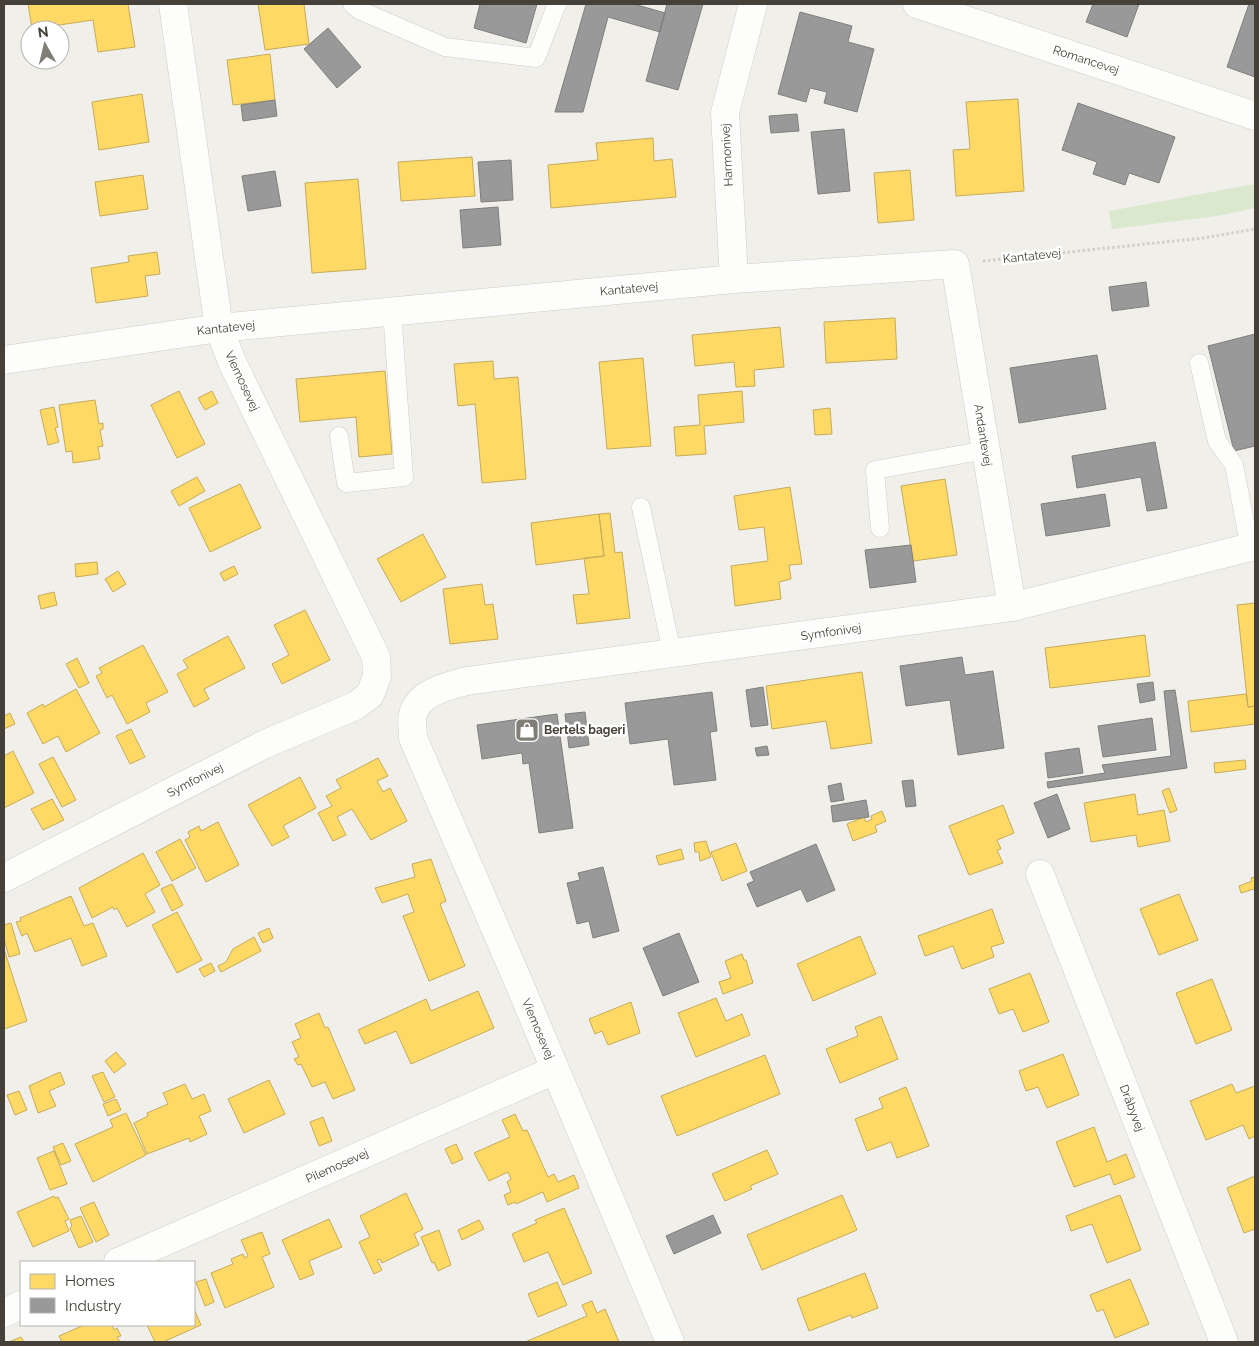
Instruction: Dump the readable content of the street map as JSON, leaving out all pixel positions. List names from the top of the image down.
{
  "streets": {
    "street": [
      "Romancevej",
      "Harmonivej",
      "Kantatevej",
      "Viemosevej",
      "Andantevej",
      "Symfonivej",
      "Dråbyvej",
      "Pilemosevej"
    ]
  },
  "crossings": [
    ["Harmonivej", "Kantatevej"],
    ["Kantatevej", "Viemosevej"],
    ["Kantatevej", "Andantevej"],
    ["Viemosevej", "Symfonivej"],
    ["Viemosevej", "Pilemosevej"],
    ["Andantevej", "Symfonivej"]
  ],
  "places": {
    "shop": ["Bertels bageri"]
  },
  "legend": ["Homes", "Industry"],
  "north": "top"
}
